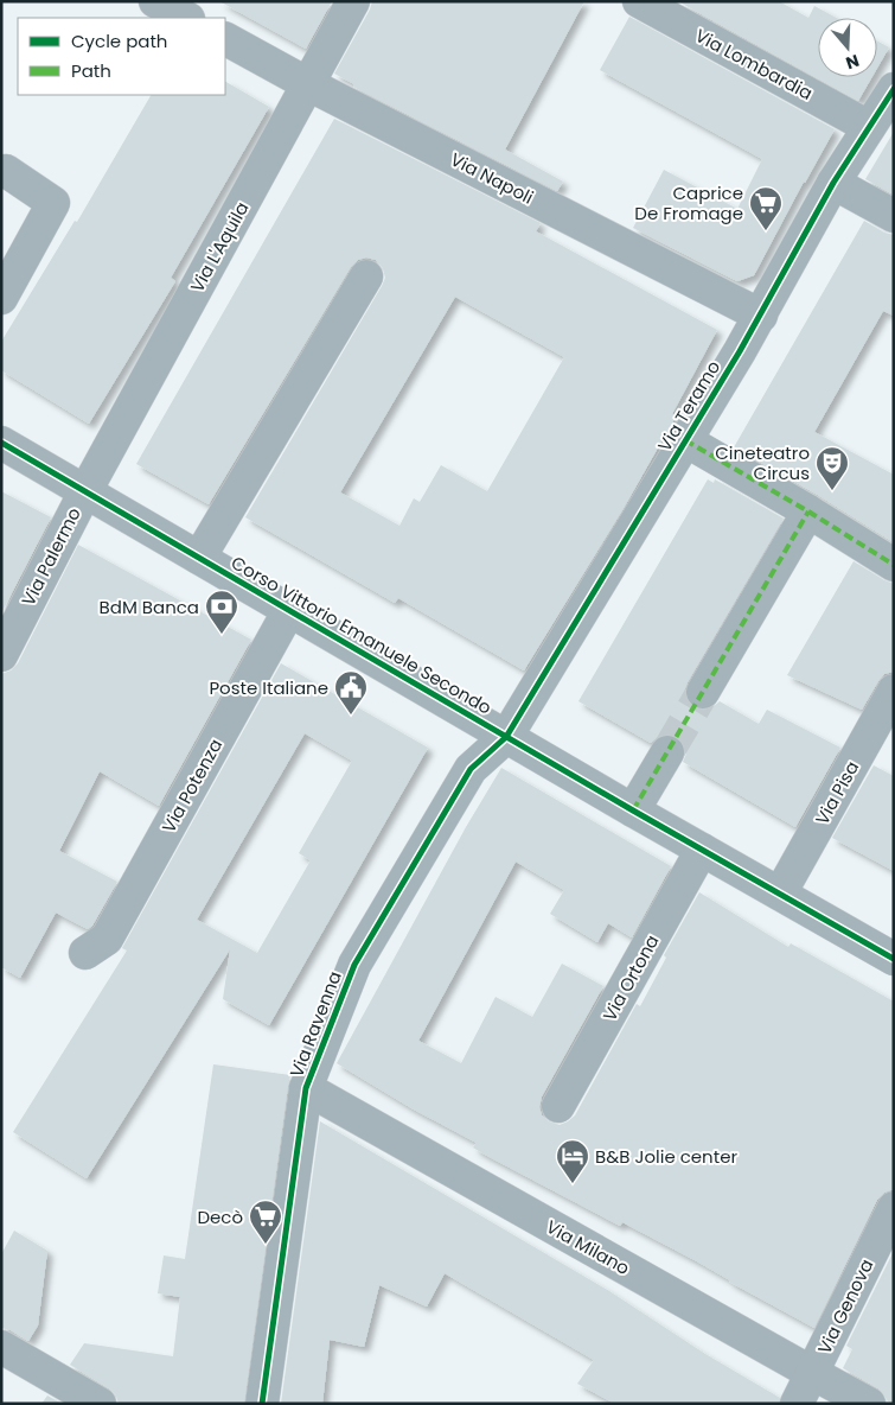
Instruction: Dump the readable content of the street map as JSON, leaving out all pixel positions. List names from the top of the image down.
{
  "streets": {
    "street": [
      "Via Lombardia",
      "Via Napoli",
      "Via L'Aquila",
      "Via Teramo",
      "Via Palermo",
      "Corso Vittorio Emanuele Secondo",
      "Via Potenza",
      "Via Pisa",
      "Via Ortona",
      "Via Ravenna",
      "Via Milano",
      "Via Genova"
    ]
  },
  "crossings": [
    ["Via Lombardia", "Via Teramo"],
    ["Via Napoli", "Via L'Aquila"],
    ["Via Napoli", "Via Teramo"],
    ["Via L'Aquila", "Via Palermo"],
    ["Via L'Aquila", "Corso Vittorio Emanuele Secondo"],
    ["Via Teramo", "Corso Vittorio Emanuele Secondo"],
    ["Via Teramo", "Via Ravenna"],
    ["Via Palermo", "Corso Vittorio Emanuele Secondo"],
    ["Corso Vittorio Emanuele Secondo", "Via Potenza"],
    ["Corso Vittorio Emanuele Secondo", "Via Pisa"],
    ["Corso Vittorio Emanuele Secondo", "Via Ortona"],
    ["Corso Vittorio Emanuele Secondo", "Via Ravenna"],
    ["Via Ravenna", "Via Milano"],
    ["Via Milano", "Via Genova"]
  ],
  "places": {
    "supermarket": ["Caprice De Fromage", "Decò"],
    "theatre": ["Cineteatro Circus"],
    "bank": ["BdM Banca"],
    "public building": ["Poste Italiane"],
    "hotel": ["B&B Jolie center"]
  },
  "legend": ["Cycle path", "Path"],
  "north": "bottom"
}
